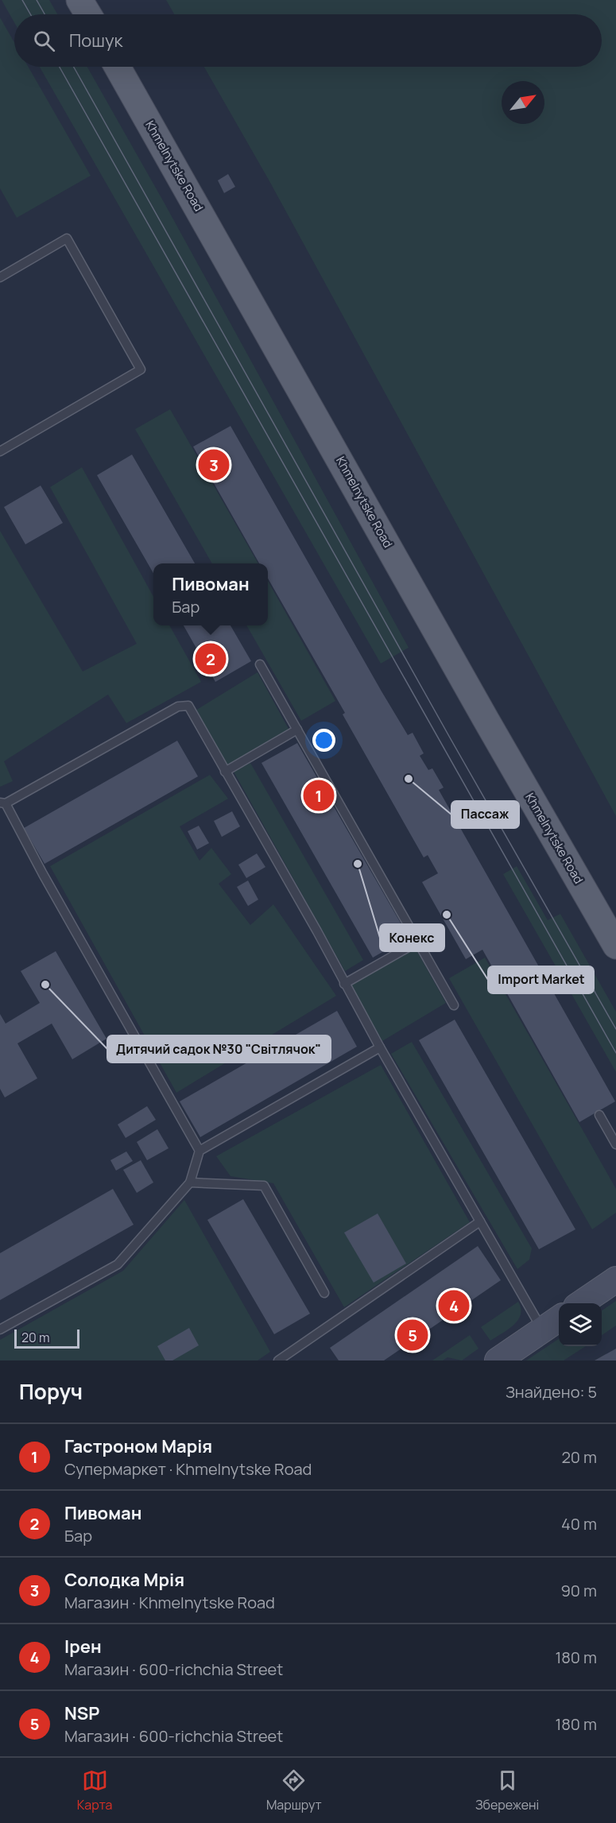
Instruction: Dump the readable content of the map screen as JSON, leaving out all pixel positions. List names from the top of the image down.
{
  "streets": {
    "main road": ["Khmelnytske Road"]
  },
  "places": [
    "Пассаж",
    "Конекс",
    "Import Market",
    "Дитячий садок №30 \"Світлячок\""
  ],
  "scale_bar": "20 m",
  "north": "top right",
  "page": {
    "search": "Пошук",
    "pins": [
      "3",
      "2",
      "1",
      "4",
      "5"
    ],
    "popup": ["Пивоман", "Бар"],
    "scale": "20 m",
    "heading": ["Поруч", "Знайдено: 5"],
    "list": [
      {
        "mark": "1",
        "name": "Гастроном Марія",
        "note": "Супермаркет · Khmelnytske Road",
        "value": "20 m"
      },
      {
        "mark": "2",
        "name": "Пивоман",
        "note": "Бар",
        "value": "40 m"
      },
      {
        "mark": "3",
        "name": "Солодка Мрія",
        "note": "Магазин · Khmelnytske Road",
        "value": "90 m"
      },
      {
        "mark": "4",
        "name": "Ірен",
        "note": "Магазин · 600-richchia Street",
        "value": "180 m"
      },
      {
        "mark": "5",
        "name": "NSP",
        "note": "Магазин · 600-richchia Street",
        "value": "180 m"
      }
    ],
    "nav": ["Карта", "Маршрут", "Збережені"]
  }
}
